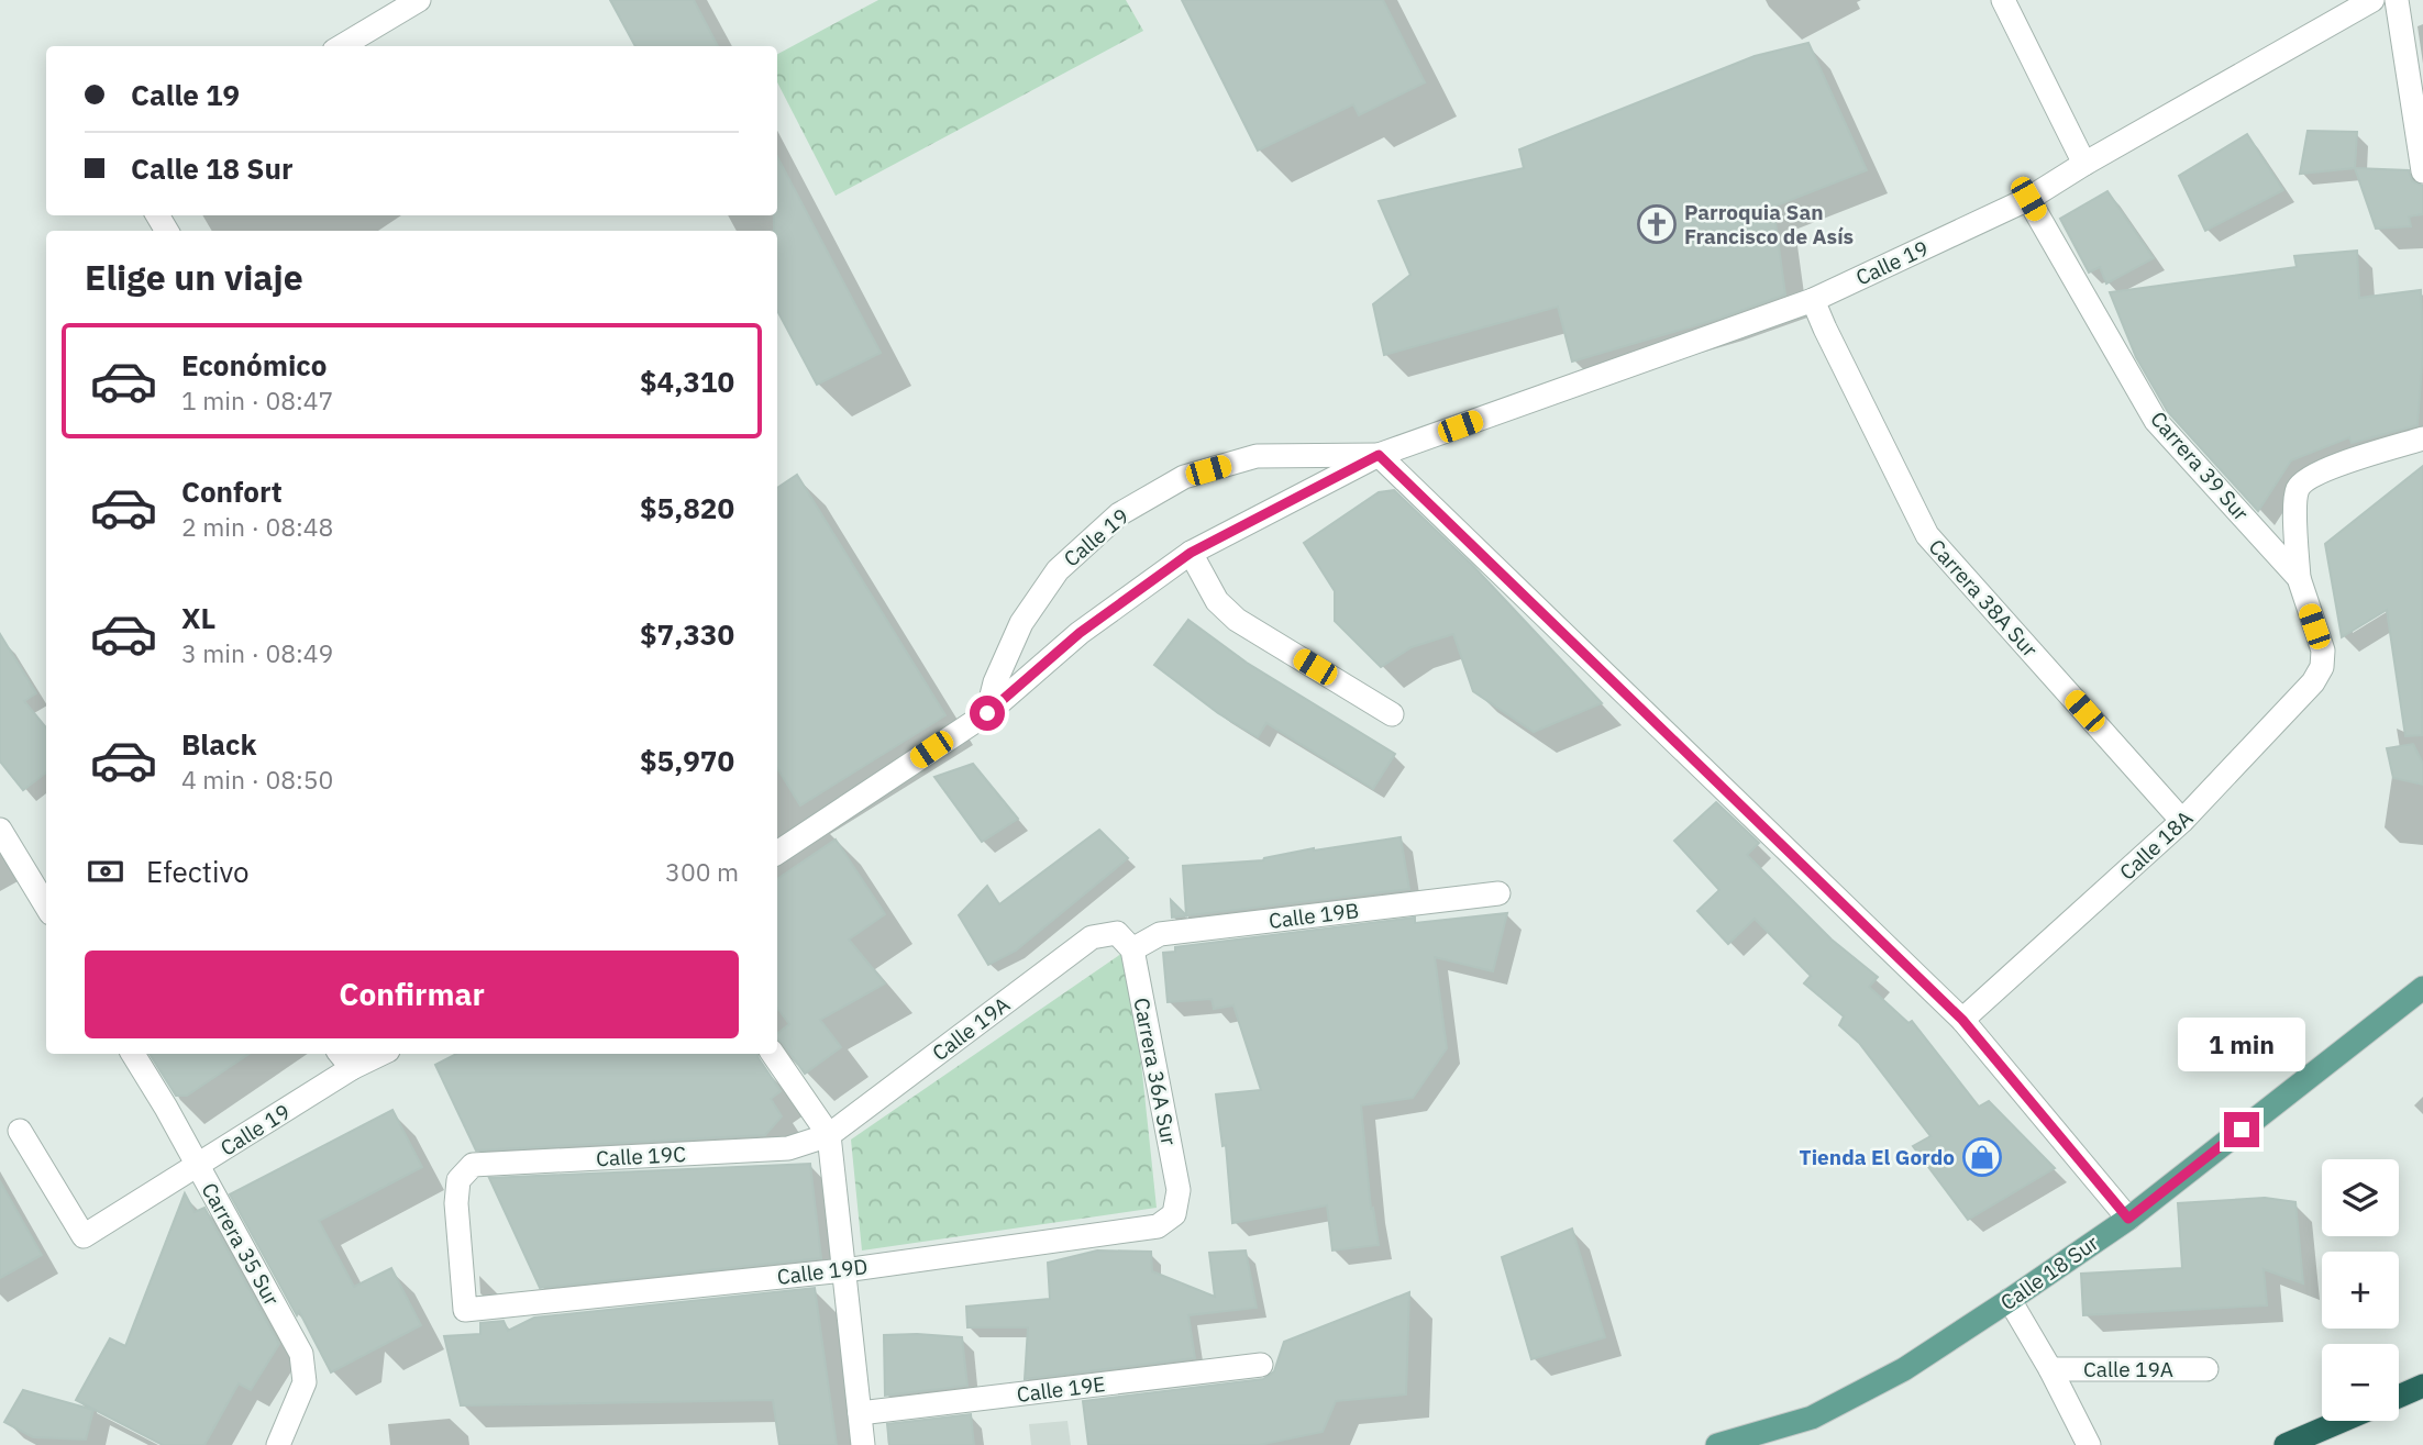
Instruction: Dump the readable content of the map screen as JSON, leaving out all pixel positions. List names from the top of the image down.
{
  "streets": {
    "main road": ["Calle 18 Sur"],
    "street": [
      "Calle 19",
      "Carrera 39 Sur",
      "Carrera 38A Sur",
      "Calle 18A",
      "Calle 19B",
      "Calle 19A",
      "Carrera 36A Sur",
      "Calle 19C",
      "Carrera 35 Sur",
      "Calle 19D",
      "Calle 19E"
    ]
  },
  "crossings": [
    ["Calle 19", "Carrera 39 Sur"],
    ["Calle 19", "Carrera 38A Sur"],
    ["Calle 19", "Carrera 35 Sur"],
    ["Carrera 39 Sur", "Calle 18A"],
    ["Carrera 38A Sur", "Calle 18A"],
    ["Calle 19B", "Calle 19A"],
    ["Calle 19B", "Carrera 36A Sur"],
    ["Calle 19A", "Carrera 36A Sur"],
    ["Calle 19A", "Calle 19C"],
    ["Carrera 36A Sur", "Calle 19D"],
    ["Calle 19C", "Calle 19D"]
  ],
  "places": {
    "church": ["Parroquia San Francisco de Asís"],
    "shop": ["Tienda El Gordo"]
  },
  "page": {
    "banner": ["Calle 19", "Calle 18 Sur"],
    "heading": "Elige un viaje",
    "list": [
      {
        "name": "Económico",
        "note": "1 min · 08:47",
        "value": "$4,310"
      },
      {
        "name": "Confort",
        "note": "2 min · 08:48",
        "value": "$5,820"
      },
      {
        "name": "XL",
        "note": "3 min · 08:49",
        "value": "$7,330"
      },
      {
        "name": "Black",
        "note": "4 min · 08:50",
        "value": "$5,970"
      }
    ],
    "pay": ["Efectivo", "300 m"],
    "buttons": "Confirmar",
    "bubble": "1 min",
    "map_buttons": ["+", "−"]
  }
}
